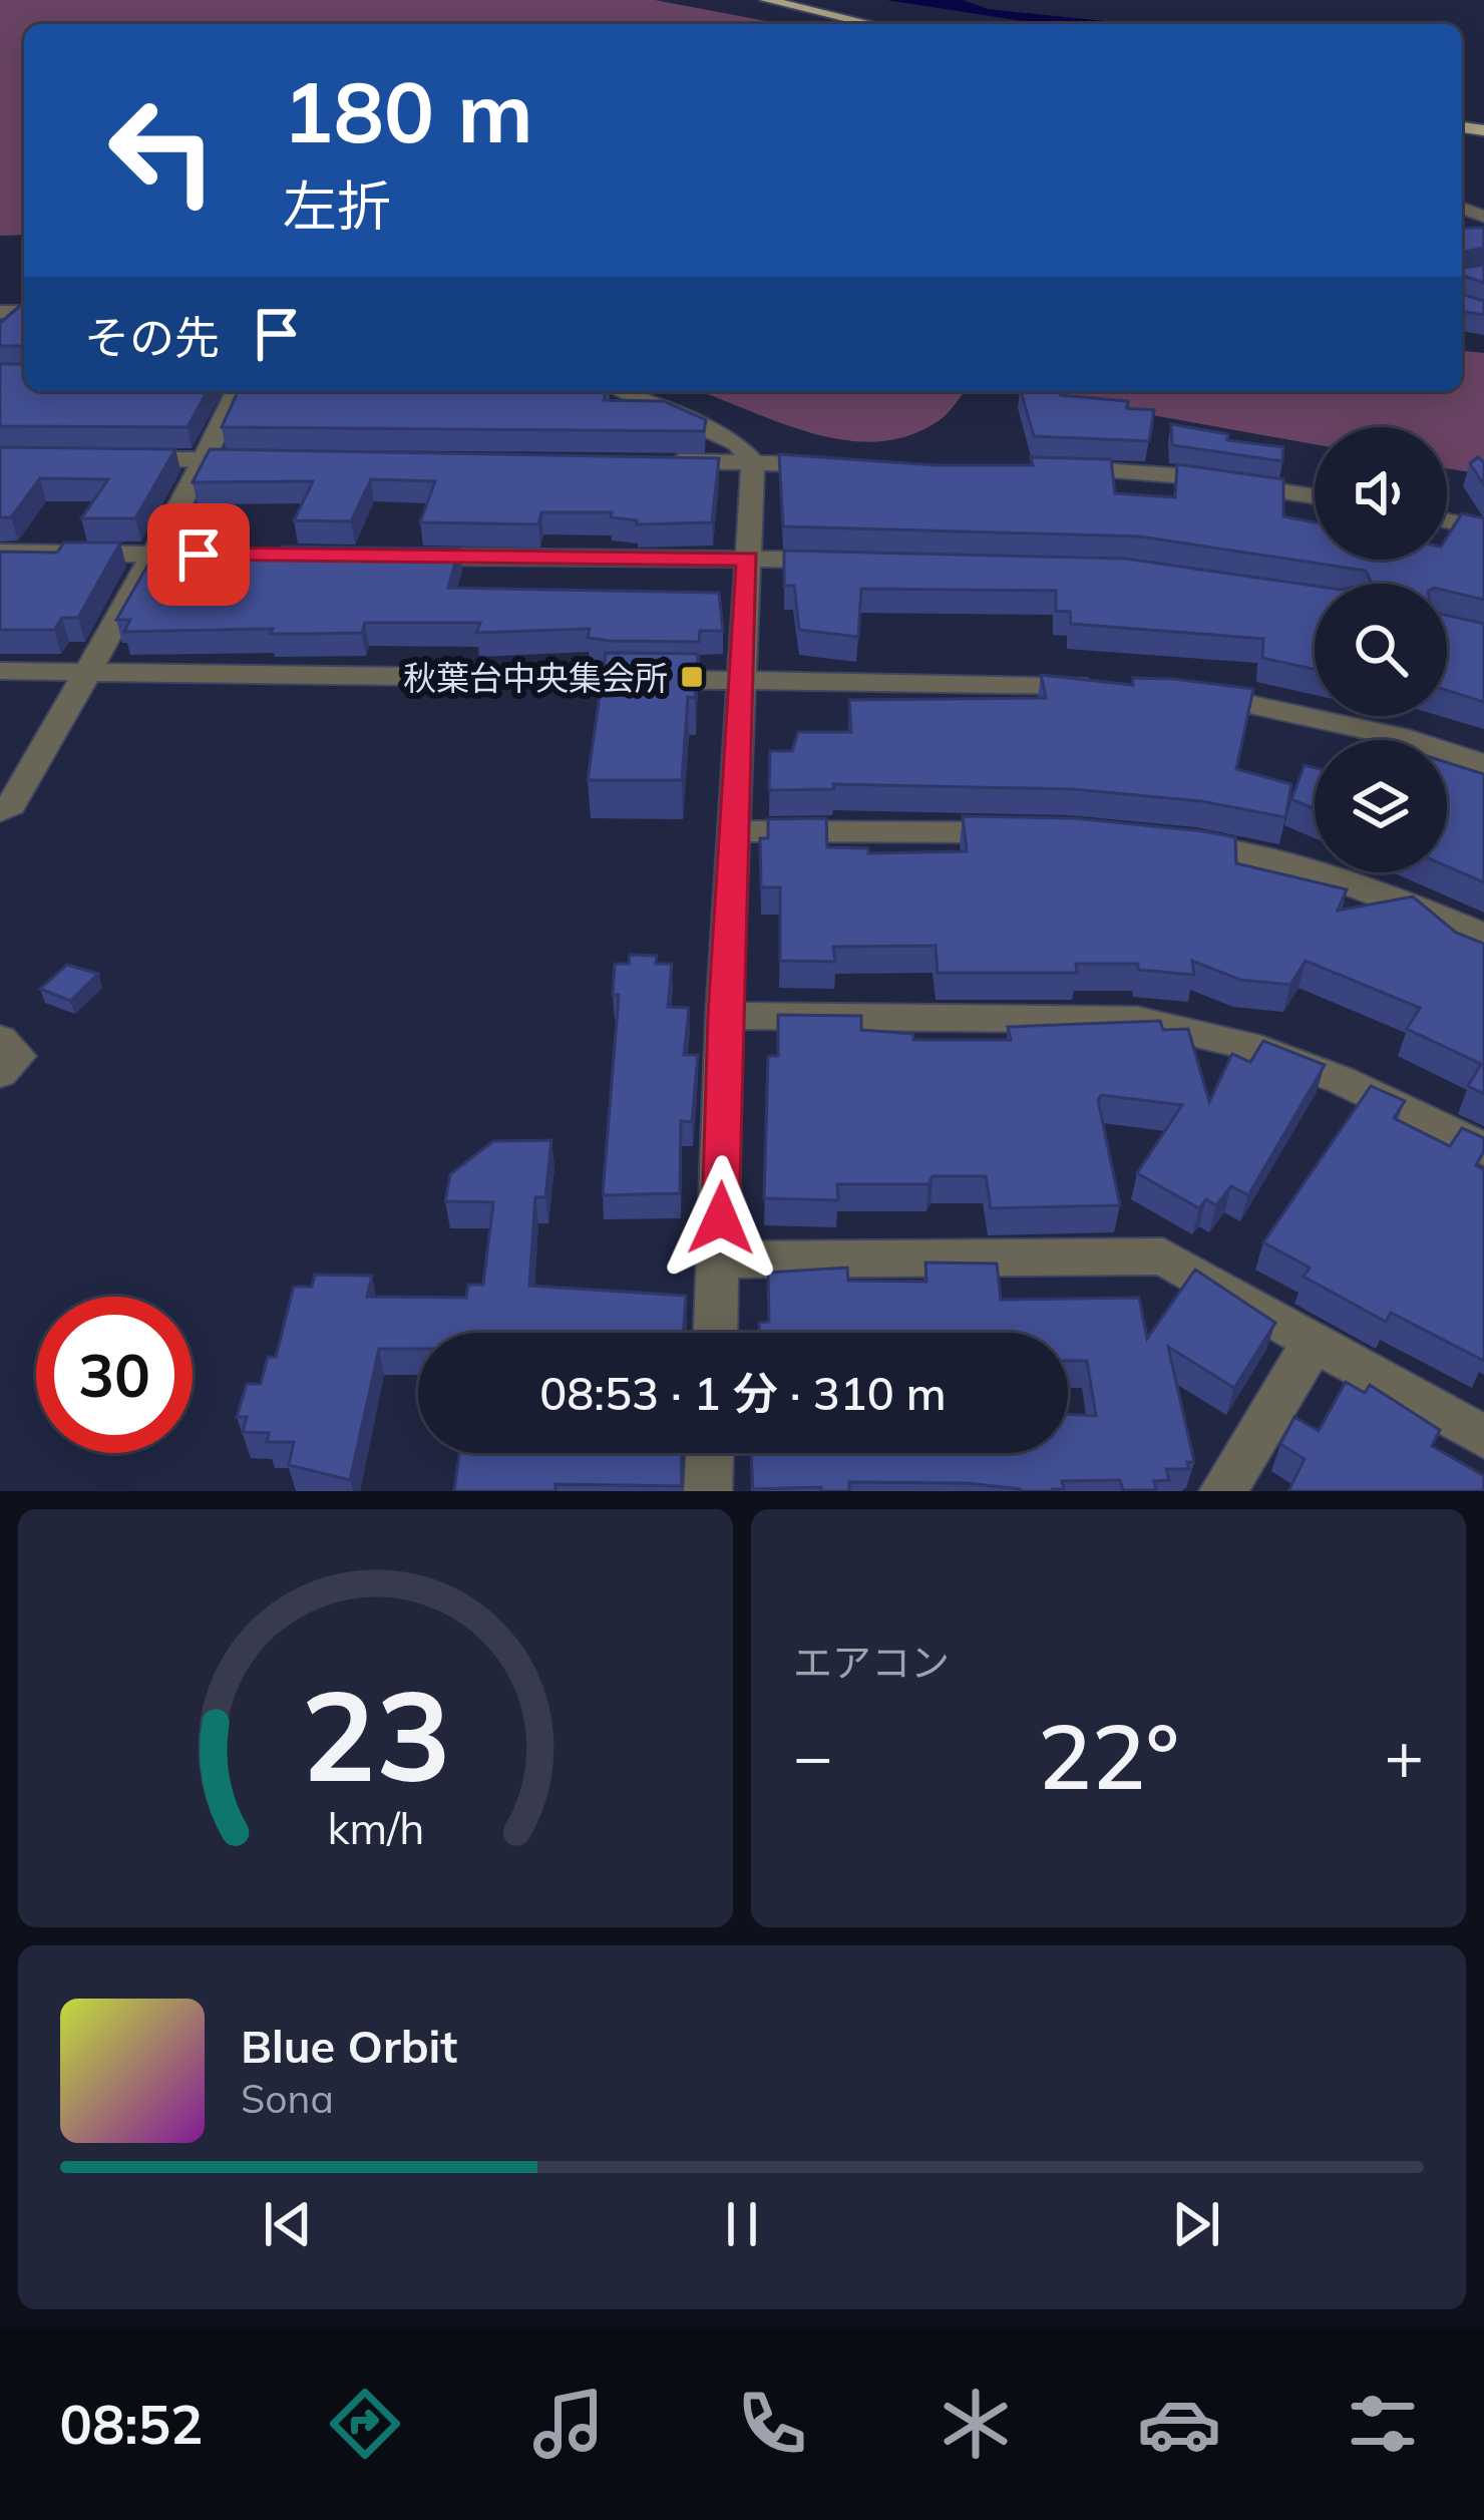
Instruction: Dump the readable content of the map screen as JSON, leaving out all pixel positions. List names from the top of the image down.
{
  "places": {
    "transit": ["秋葉台中央集会所"]
  },
  "page": {
    "turn": ["180 m", "左折"],
    "then": "その先",
    "limit": "30",
    "trip": "08:53 · 1 分 · 310 m",
    "tile": "エアコン",
    "heat": ["−", "22°", "+"],
    "song": ["Blue Orbit", "Sona"],
    "tabs": "08:52",
    "gauge": ["23", "km/h"]
  }
}
